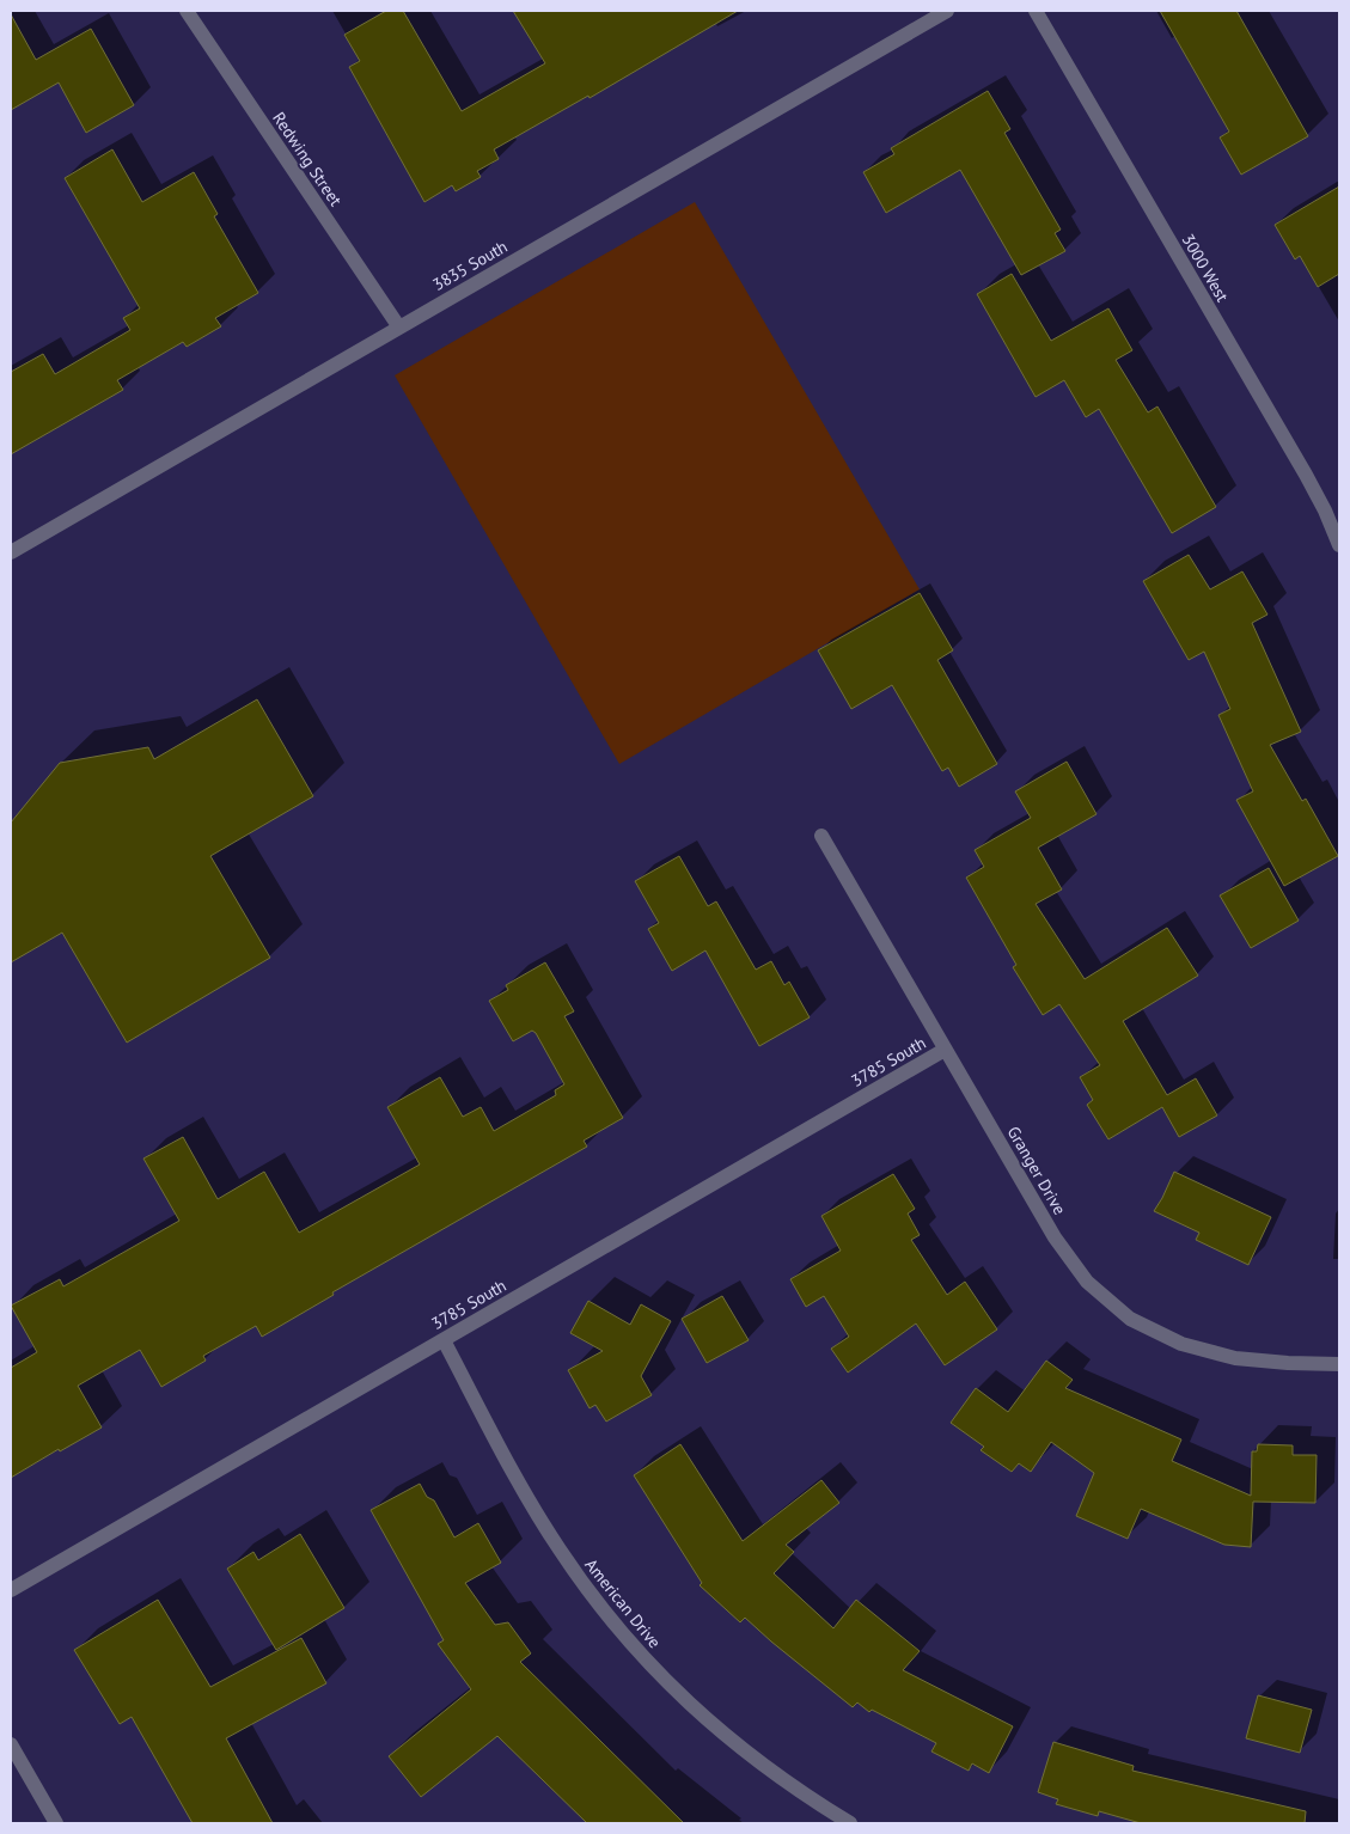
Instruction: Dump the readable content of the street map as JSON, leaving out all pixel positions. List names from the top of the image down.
{
  "streets": {
    "street": [
      "Redwing Street",
      "3835 South",
      "3000 West",
      "3785 South",
      "Granger Drive",
      "American Drive"
    ]
  },
  "crossings": [
    ["Redwing Street", "3835 South"],
    ["3785 South", "Granger Drive"],
    ["3785 South", "American Drive"]
  ]
}
